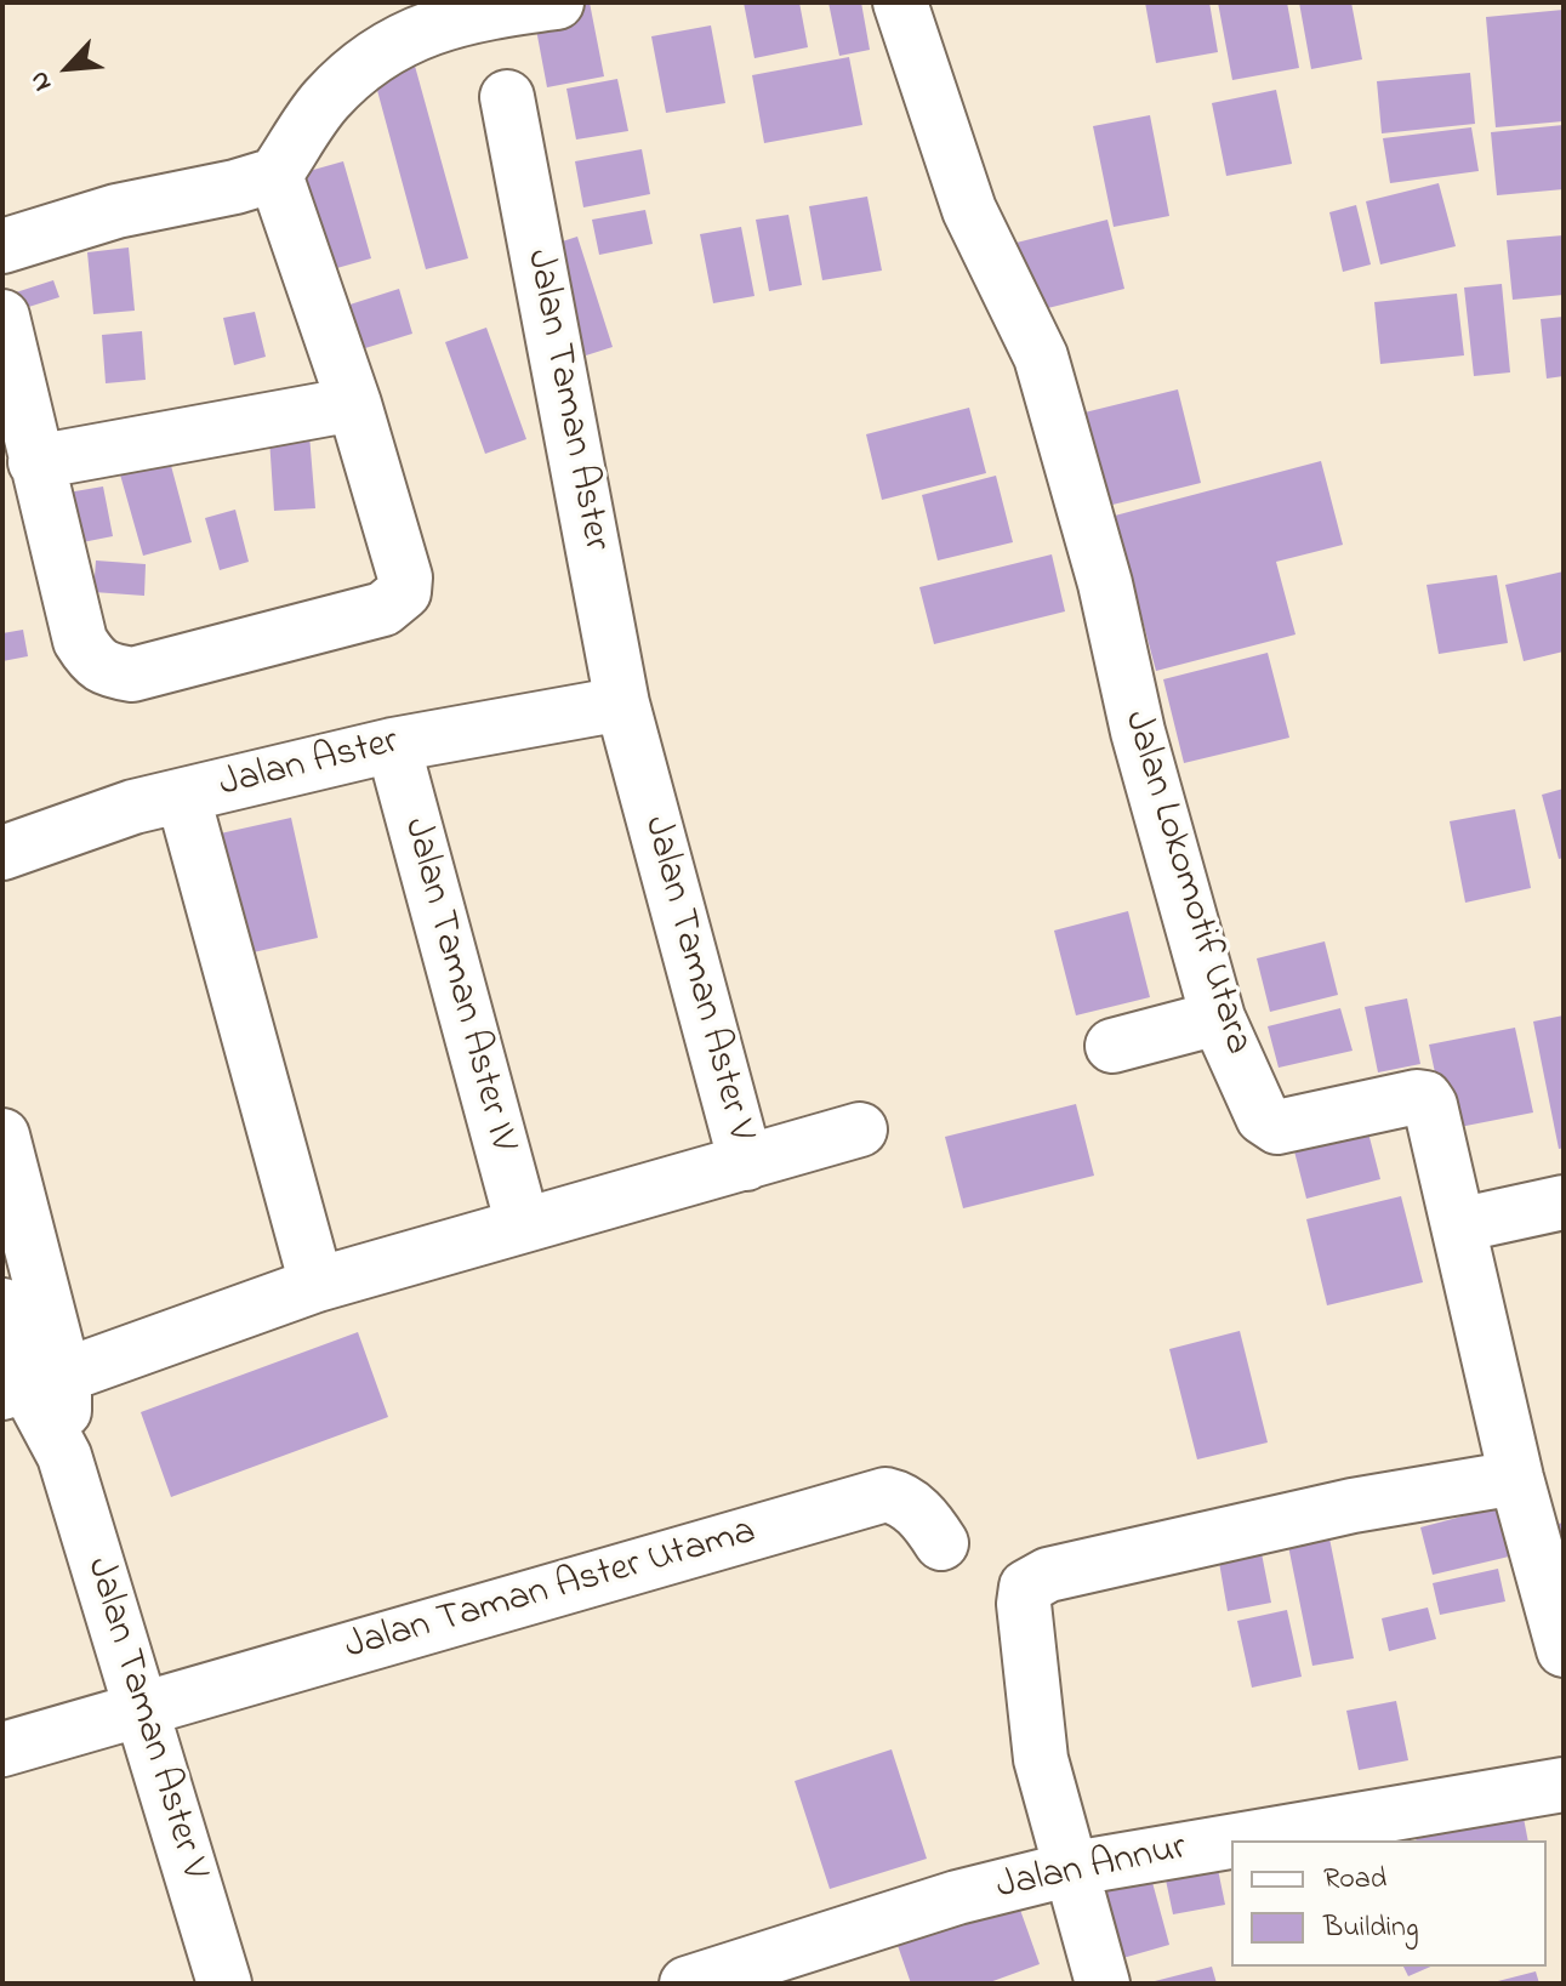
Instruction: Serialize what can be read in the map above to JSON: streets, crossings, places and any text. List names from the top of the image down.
{
  "streets": {
    "street": [
      "Jalan Taman Aster",
      "Jalan Aster",
      "Jalan Lokomotif Utara",
      "Jalan Taman Aster V",
      "Jalan Taman Aster IV",
      "Jalan Taman Aster Utama",
      "Jalan Annur"
    ]
  },
  "crossings": [
    ["Jalan Taman Aster", "Jalan Aster"],
    ["Jalan Taman Aster", "Jalan Taman Aster V"],
    ["Jalan Aster", "Jalan Taman Aster V"],
    ["Jalan Aster", "Jalan Taman Aster IV"],
    ["Jalan Taman Aster V", "Jalan Taman Aster IV"],
    ["Jalan Taman Aster V", "Jalan Taman Aster Utama"]
  ],
  "legend": ["Road", "Building"],
  "north": "bottom left"
}
